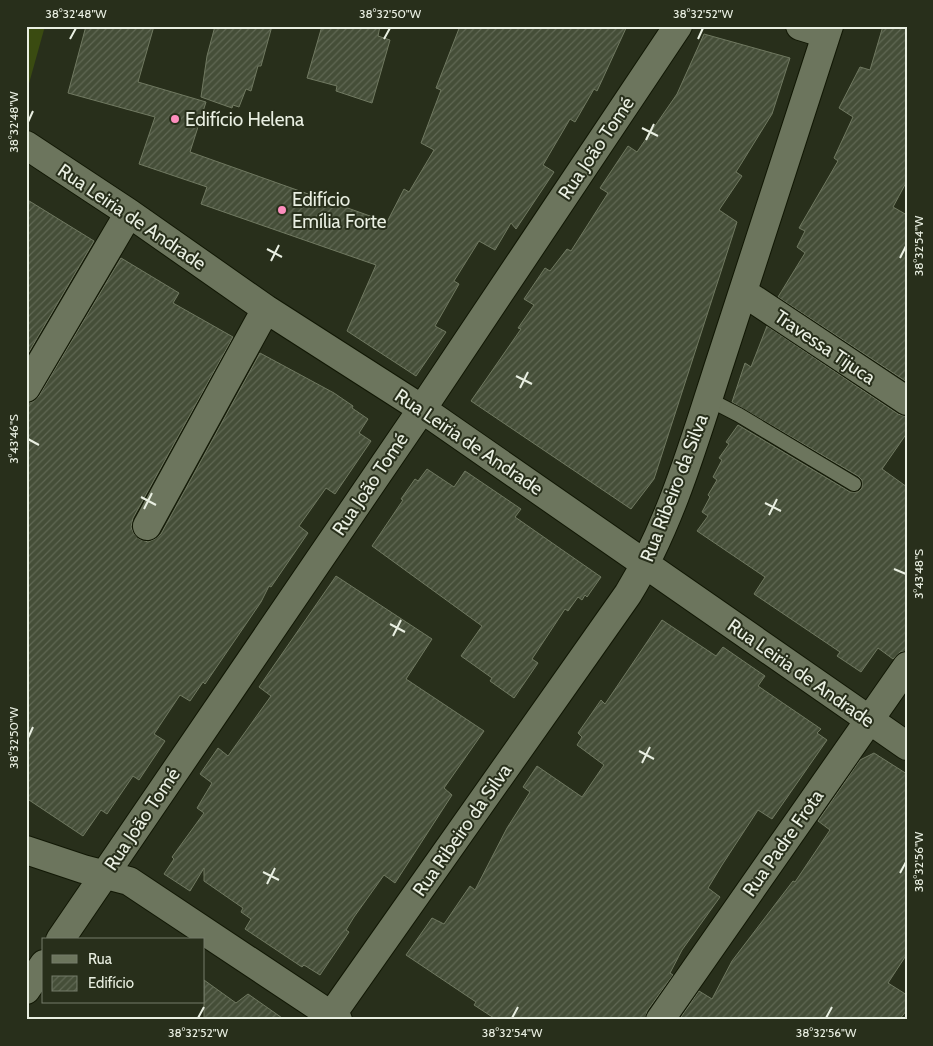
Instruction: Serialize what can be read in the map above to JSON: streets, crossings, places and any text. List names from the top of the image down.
{
  "streets": {
    "street": [
      "Rua João Tomé",
      "Rua Leiria de Andrade",
      "Travessa Tijuca",
      "Rua Ribeiro da Silva",
      "Rua Padre Frota"
    ]
  },
  "crossings": [
    ["Rua João Tomé", "Rua Leiria de Andrade"],
    ["Rua Leiria de Andrade", "Rua Ribeiro da Silva"],
    ["Rua Leiria de Andrade", "Rua Padre Frota"],
    ["Travessa Tijuca", "Rua Ribeiro da Silva"]
  ],
  "places": ["Edifício Helena", "Edifício Emília Forte"],
  "legend": ["Rua", "Edifício"],
  "coordinates": [
    "38°32'48\"W",
    "38°32'50\"W",
    "38°32'52\"W",
    "38°32'54\"W",
    "3°43'46\"S",
    "3°43'48\"S",
    "38°32'56\"W"
  ]
}
